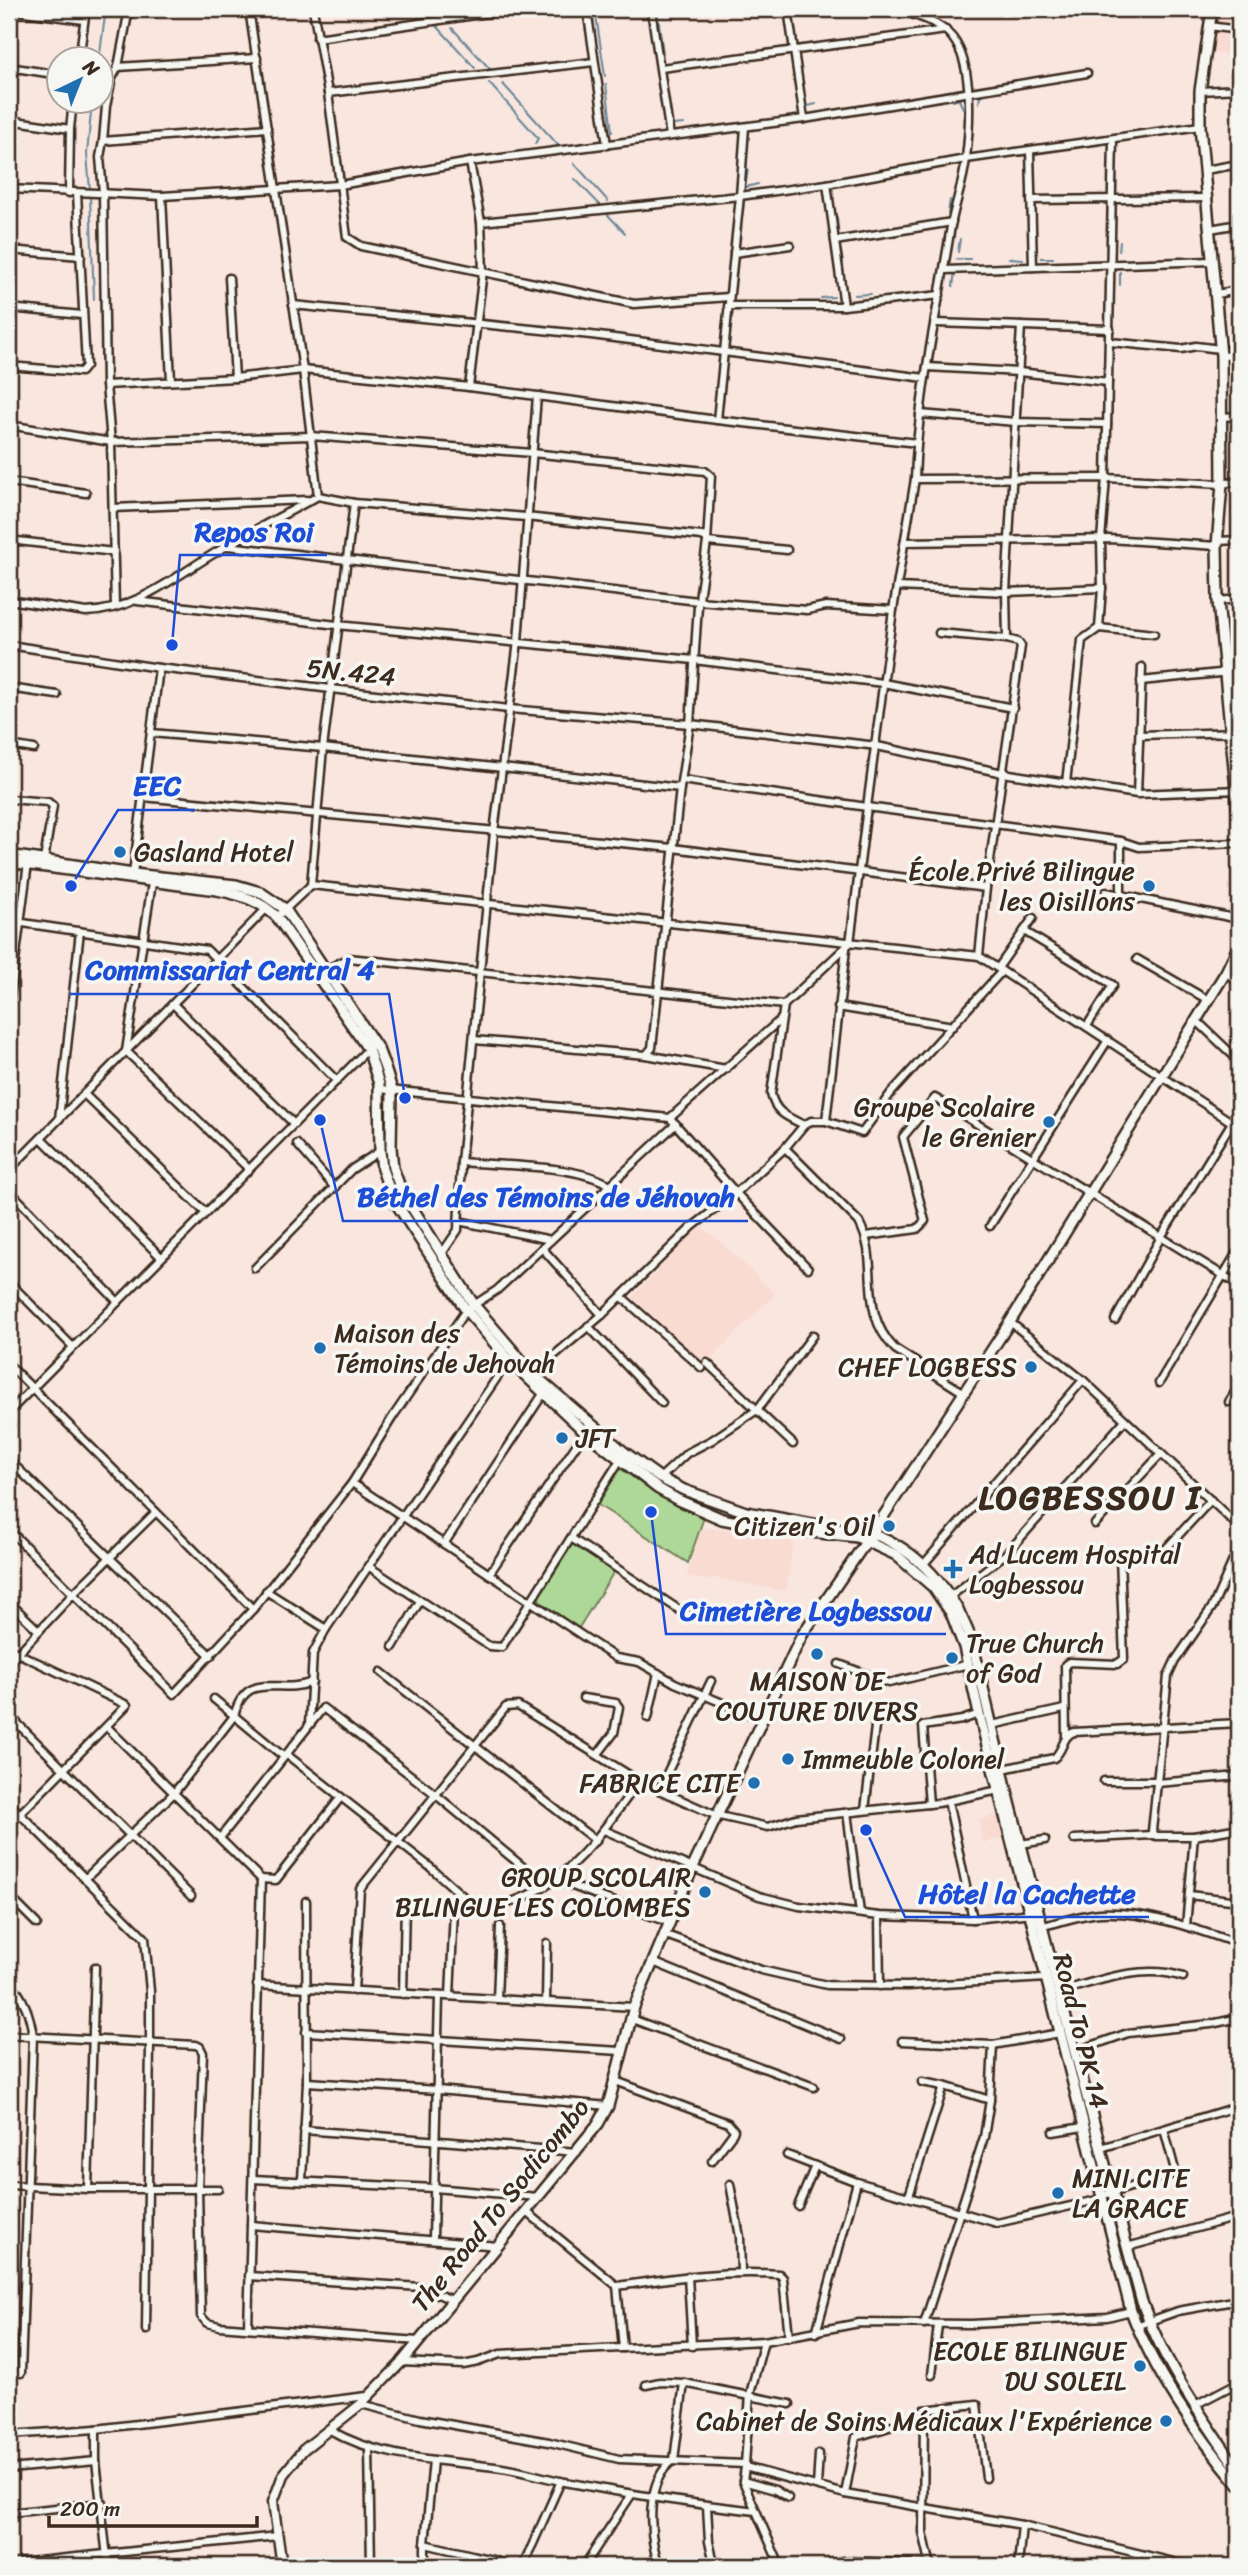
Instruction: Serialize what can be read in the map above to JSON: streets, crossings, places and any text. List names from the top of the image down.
{
  "streets": {
    "main road": ["Road To PK 14", "The Road To Sodicombo"],
    "street": ["5N.424"]
  },
  "districts": ["LOGBESSOU I"],
  "places": {
    "other": [
      "Repos Roi",
      "Gasland Hotel",
      "EEC",
      "École Privé Bilingue les Oisillons",
      "Commissariat Central 4",
      "Béthel des Témoins de Jéhovah",
      "Groupe Scolaire le Grenier",
      "Maison des Témoins de Jehovah",
      "CHEF LOGBESS",
      "JFT",
      "Cimetière Logbessou",
      "Citizen's Oil",
      "MAISON DE COUTURE DIVERS",
      "True Church of God",
      "Immeuble Colonel",
      "FABRICE CITE",
      "Hôtel la Cachette",
      "GROUP SCOLAIR BILINGUE LES COLOMBES",
      "MINI CITE LA GRACE",
      "ECOLE BILINGUE DU SOLEIL",
      "Cabinet de Soins Médicaux l'Expérience"
    ],
    "health": ["Ad Lucem Hospital Logbessou"]
  },
  "scale_bar": "200 m",
  "north": "top right"
}
